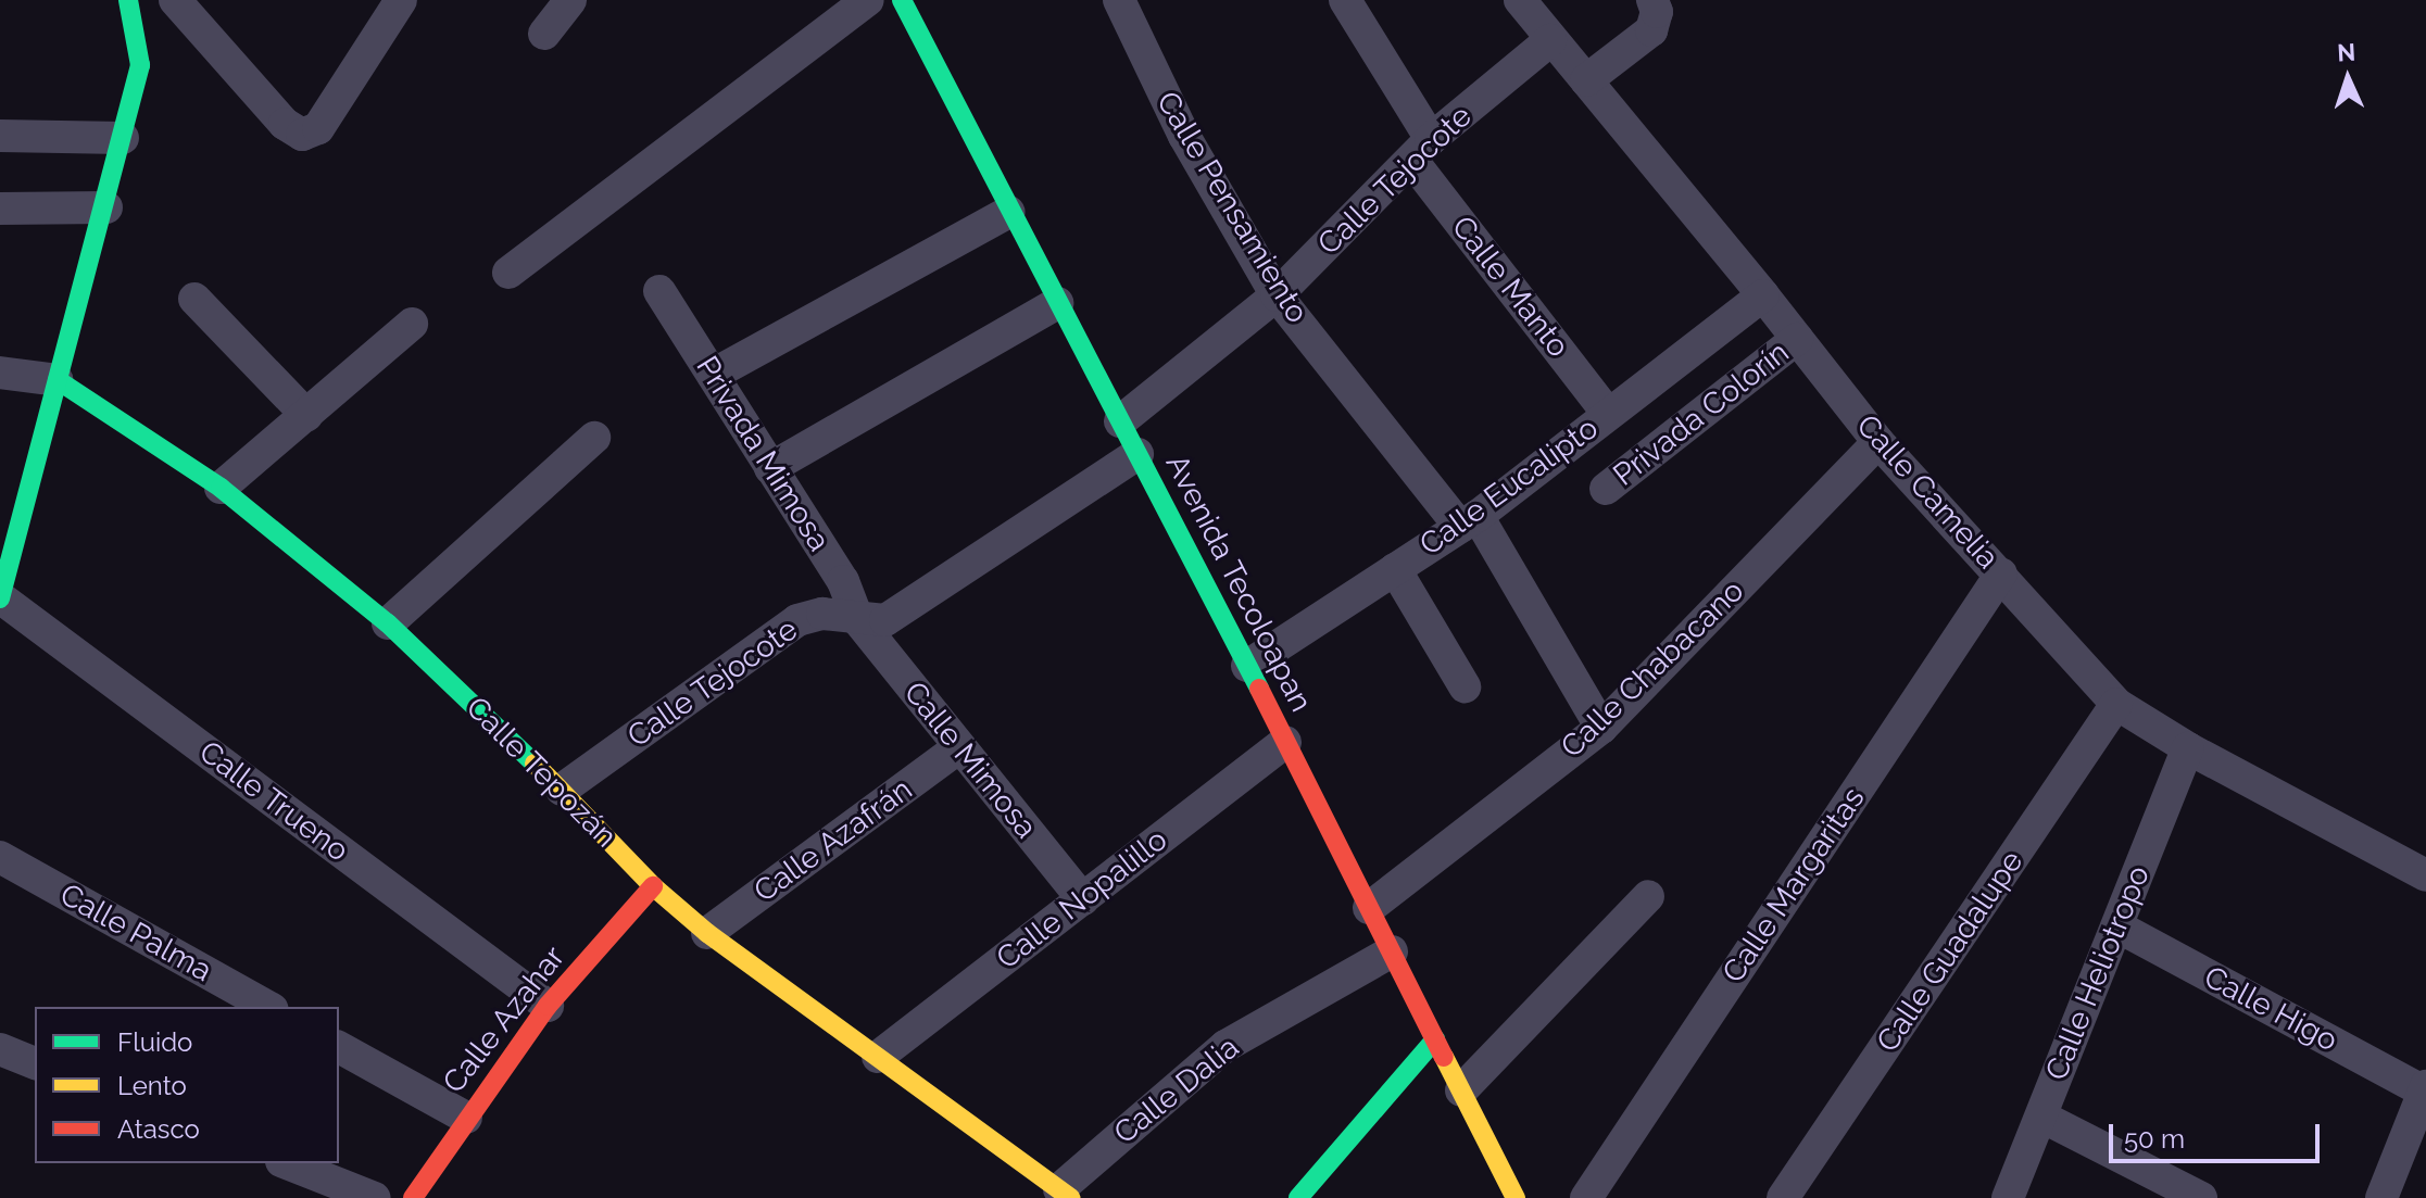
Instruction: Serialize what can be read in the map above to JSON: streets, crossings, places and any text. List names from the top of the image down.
{
  "streets": {
    "street": [
      "Calle Tejocote",
      "Calle Pensamiento",
      "Calle Manto",
      "Privada Colorín",
      "Privada Mimosa",
      "Calle Eucalipto",
      "Calle Camelia",
      "Avenida Tecoloapan",
      "Calle Chabacano",
      "Calle Mimosa",
      "Calle Tepozán",
      "Calle Trueno",
      "Calle Azafrán",
      "Calle Margaritas",
      "Calle Nopalillo",
      "Calle Palma",
      "Calle Guadalupe",
      "Calle Heliotropo",
      "Calle Higo",
      "Calle Azahar",
      "Calle Dalia"
    ]
  },
  "crossings": [
    ["Calle Tejocote", "Calle Pensamiento"],
    ["Calle Tejocote", "Calle Manto"],
    ["Calle Tejocote", "Privada Mimosa"],
    ["Calle Tejocote", "Calle Camelia"],
    ["Calle Tejocote", "Avenida Tecoloapan"],
    ["Calle Tejocote", "Calle Mimosa"],
    ["Calle Tejocote", "Calle Tepozán"],
    ["Calle Pensamiento", "Calle Eucalipto"],
    ["Calle Pensamiento", "Calle Chabacano"],
    ["Calle Manto", "Calle Eucalipto"],
    ["Privada Colorín", "Calle Camelia"],
    ["Privada Mimosa", "Calle Mimosa"],
    ["Calle Eucalipto", "Calle Camelia"],
    ["Calle Eucalipto", "Avenida Tecoloapan"],
    ["Calle Camelia", "Calle Chabacano"],
    ["Calle Camelia", "Calle Margaritas"],
    ["Calle Camelia", "Calle Guadalupe"],
    ["Calle Camelia", "Calle Heliotropo"],
    ["Avenida Tecoloapan", "Calle Chabacano"],
    ["Avenida Tecoloapan", "Calle Nopalillo"],
    ["Avenida Tecoloapan", "Calle Dalia"],
    ["Calle Mimosa", "Calle Azafrán"],
    ["Calle Mimosa", "Calle Nopalillo"],
    ["Calle Tepozán", "Calle Azafrán"],
    ["Calle Tepozán", "Calle Nopalillo"],
    ["Calle Tepozán", "Calle Azahar"],
    ["Calle Tepozán", "Calle Dalia"],
    ["Calle Trueno", "Calle Azahar"],
    ["Calle Heliotropo", "Calle Higo"]
  ],
  "legend": ["Fluido", "Lento", "Atasco"],
  "scale_bar": "50 m",
  "north": "top"
}
